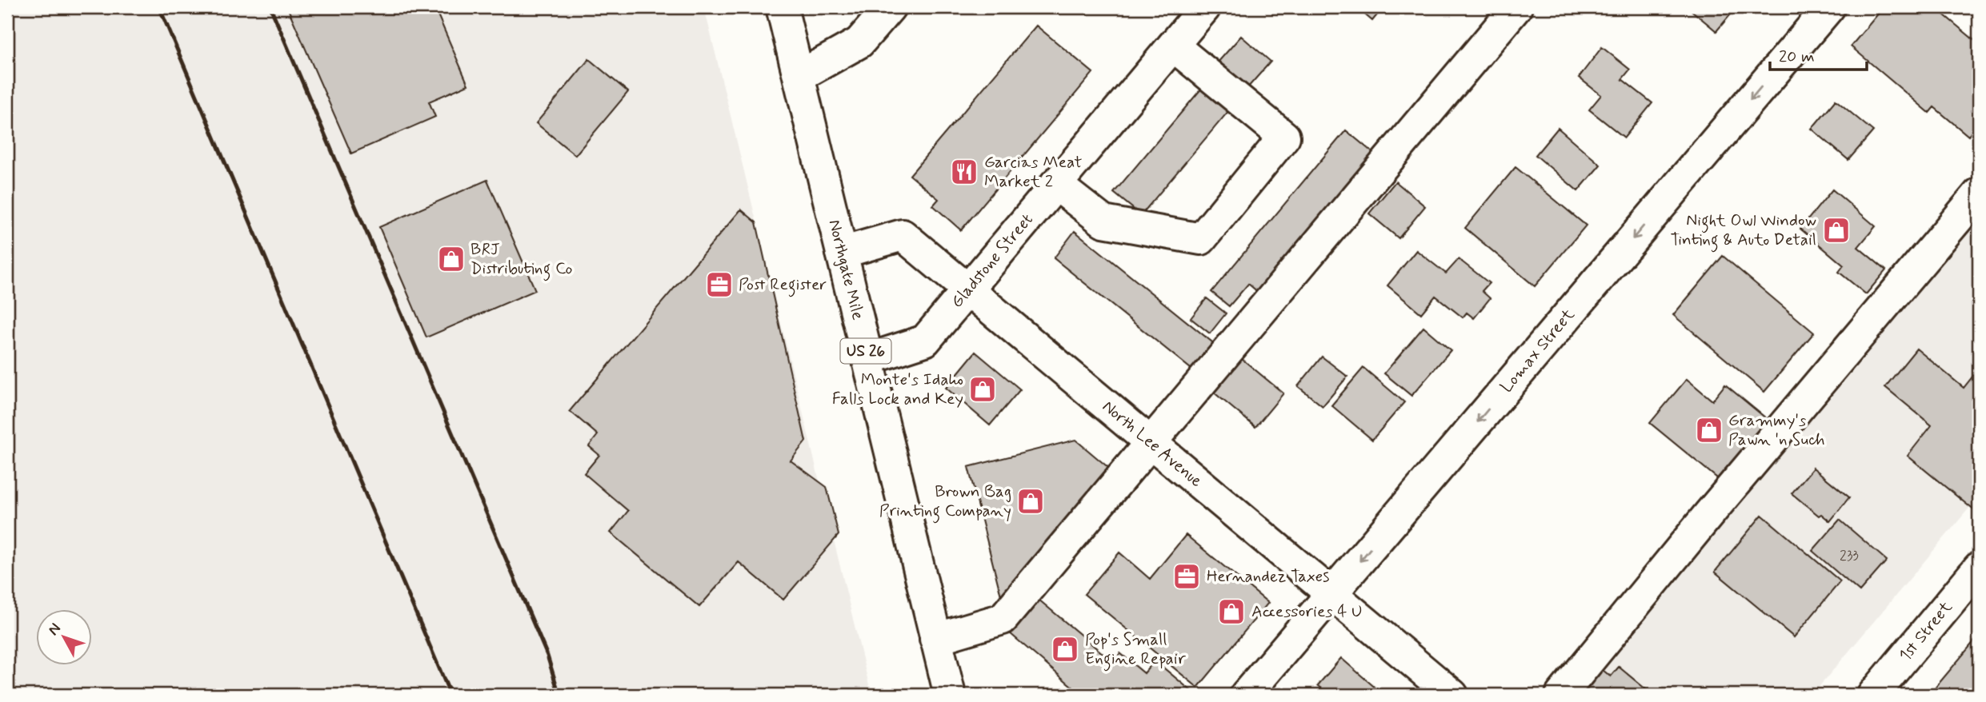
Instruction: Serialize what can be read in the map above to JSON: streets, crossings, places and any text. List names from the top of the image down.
{
  "streets": {
    "main road": [
      "Gladstone Street",
      "Northgate Mile",
      "US 26",
      "Lomax Street",
      "North Lee Avenue",
      "1st Street"
    ]
  },
  "crossings": [
    ["Gladstone Street", "Northgate Mile"],
    ["Gladstone Street", "North Lee Avenue"],
    ["Northgate Mile", "North Lee Avenue"],
    ["Lomax Street", "North Lee Avenue"]
  ],
  "places": {
    "restaurant": ["Garcias Meat Market 2"],
    "shop": [
      "Night Owl Window Tinting & Auto Detail",
      "BRJ Distributing Co",
      "Monte's Idaho Falls Lock and Key",
      "Grammy's Pawn 'n Such",
      "Brown Bag Printing Company",
      "Accessories 4 U",
      "Pop's Small Engine Repair"
    ],
    "office": ["Post Register", "Hernandez Taxes"]
  },
  "house_numbers": ["233"],
  "scale_bar": "20 m",
  "north": "top left"
}
